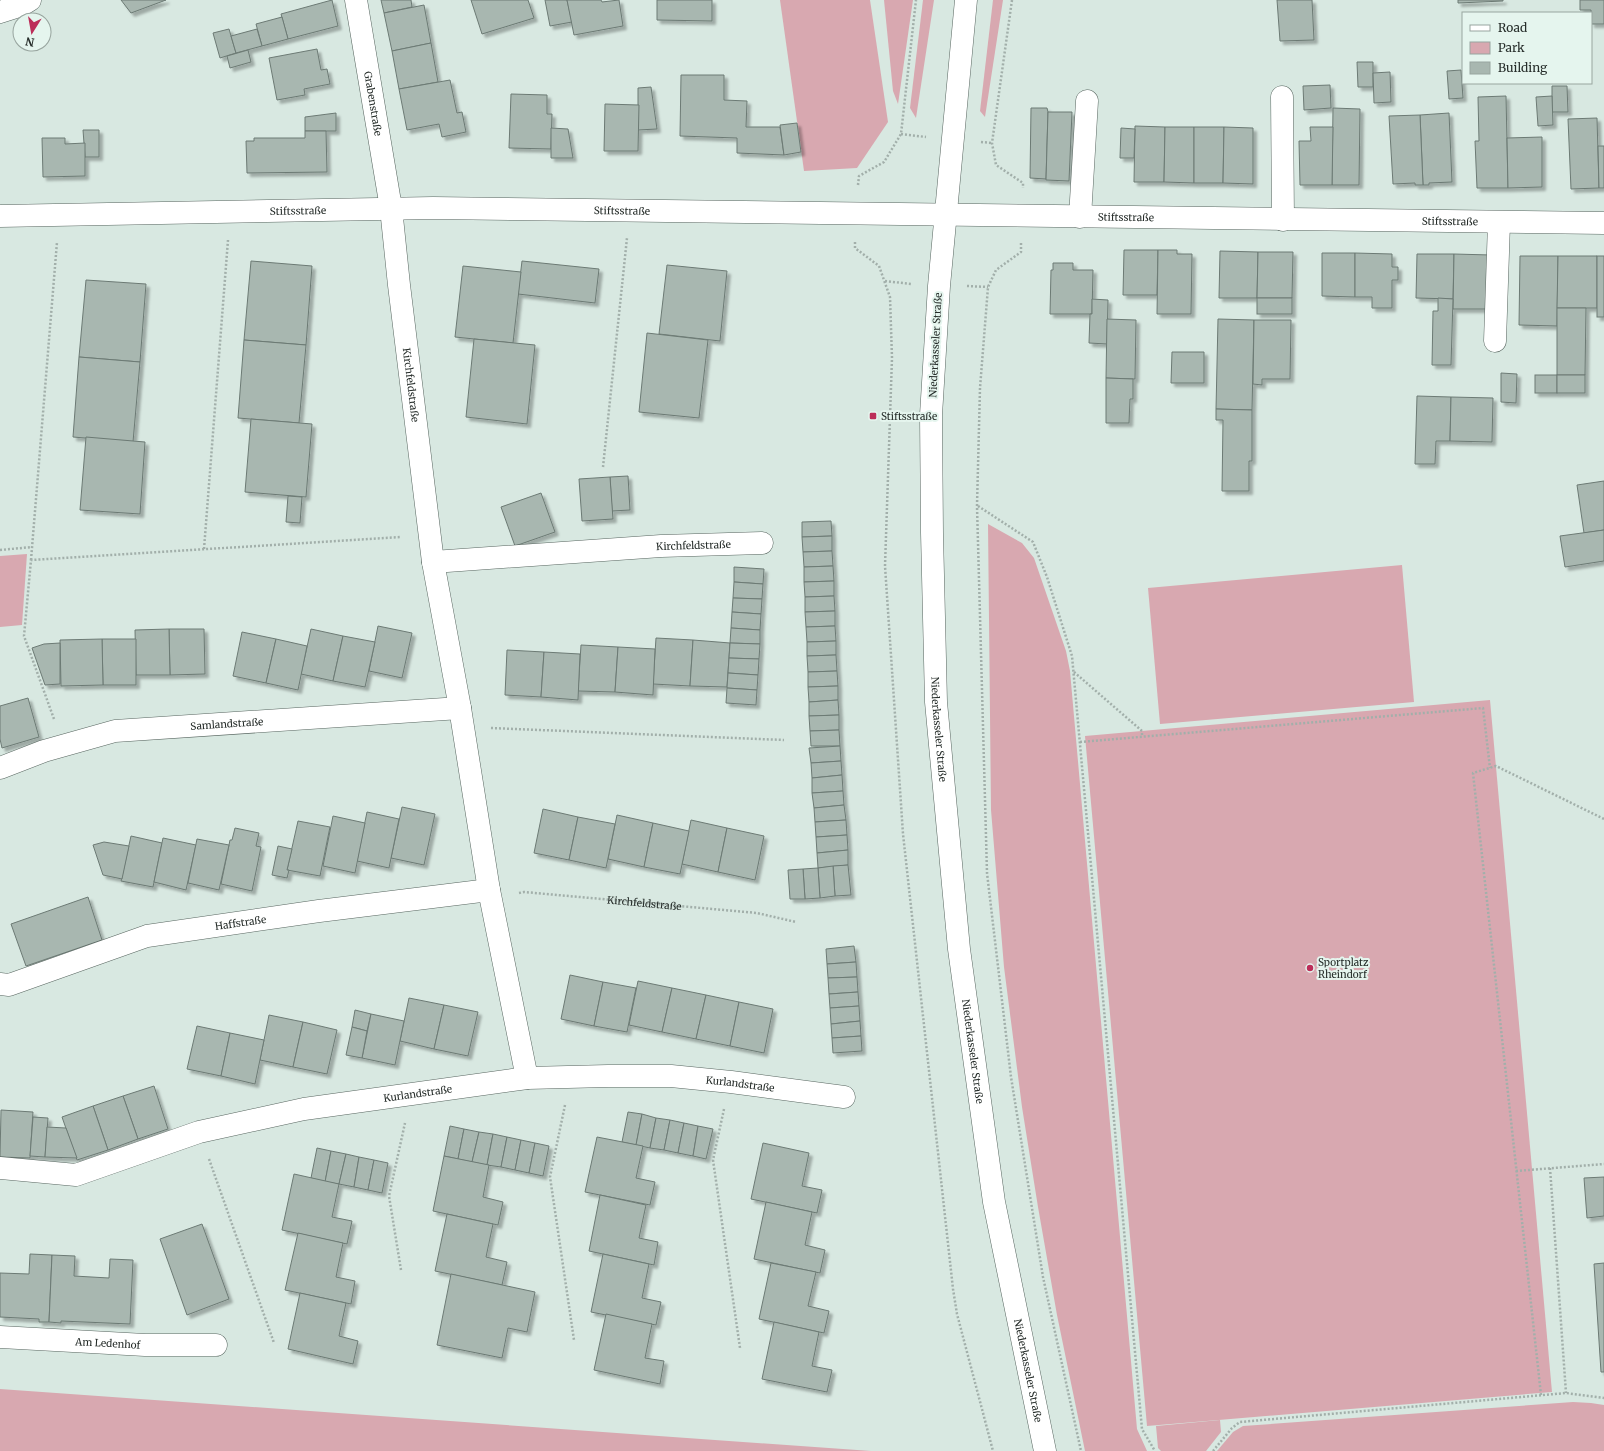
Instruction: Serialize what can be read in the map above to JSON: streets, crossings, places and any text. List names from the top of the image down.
{
  "streets": {
    "street": [
      "Grabenstraße",
      "Stiftsstraße",
      "Niederkasseler Straße",
      "Kirchfeldstraße",
      "Samlandstraße",
      "Haffstraße",
      "Kurlandstraße",
      "Am Ledenhof"
    ]
  },
  "crossings": [
    ["Grabenstraße", "Stiftsstraße"],
    ["Grabenstraße", "Kirchfeldstraße"],
    ["Stiftsstraße", "Niederkasseler Straße"],
    ["Stiftsstraße", "Kirchfeldstraße"],
    ["Kirchfeldstraße", "Samlandstraße"],
    ["Kirchfeldstraße", "Haffstraße"],
    ["Kirchfeldstraße", "Kurlandstraße"]
  ],
  "places": {
    "transit": ["Stiftsstraße"],
    "other": ["Sportplatz Rheindorf"]
  },
  "legend": ["Road", "Park", "Building"],
  "north": "bottom"
}
